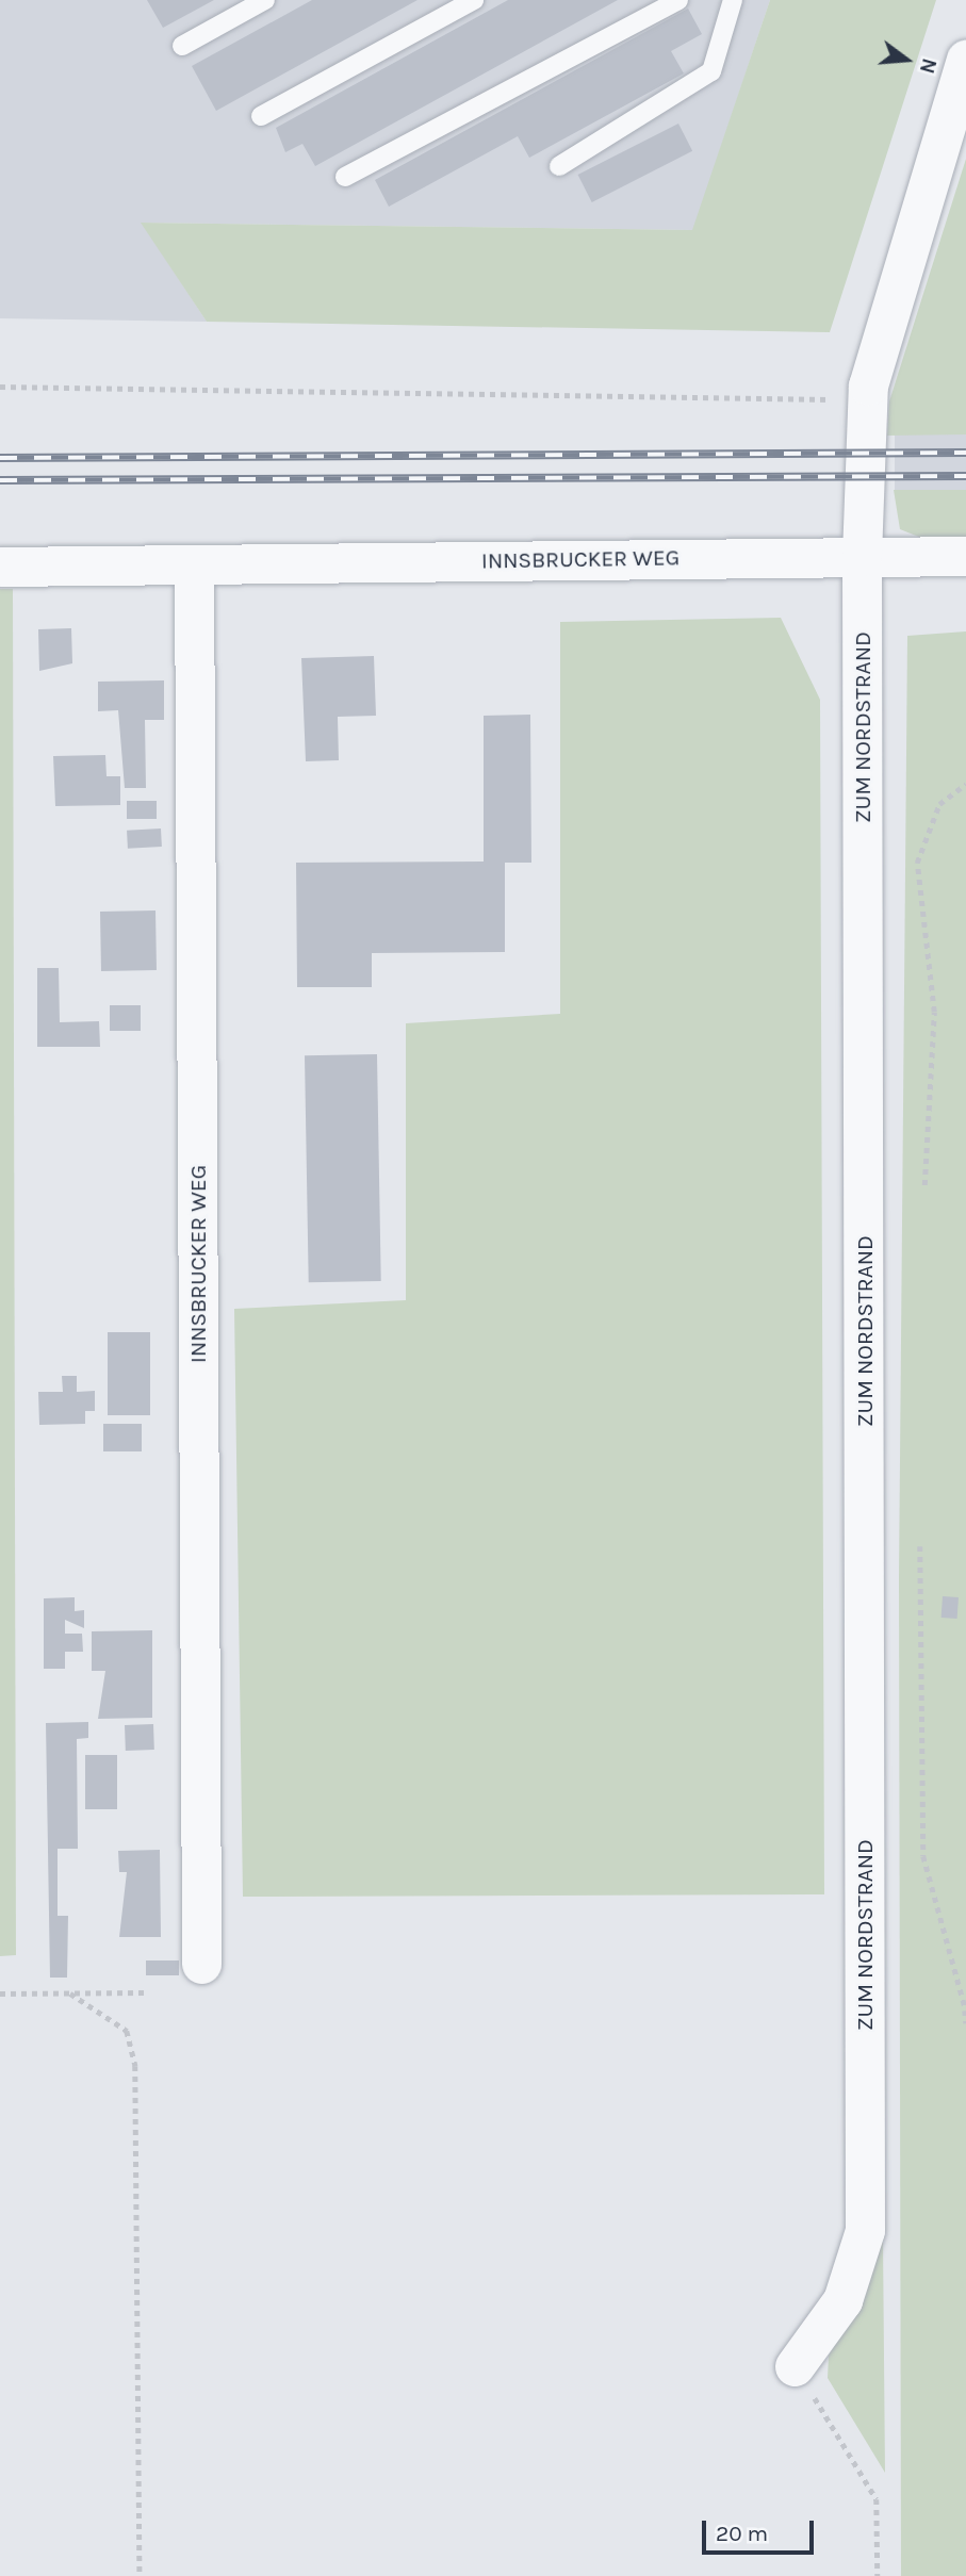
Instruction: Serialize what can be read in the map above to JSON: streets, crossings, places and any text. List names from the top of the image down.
{
  "streets": {
    "street": ["INNSBRUCKER WEG", "ZUM NORDSTRAND"]
  },
  "crossings": [
    ["INNSBRUCKER WEG", "ZUM NORDSTRAND"]
  ],
  "scale_bar": "20 m",
  "north": "right"
}
